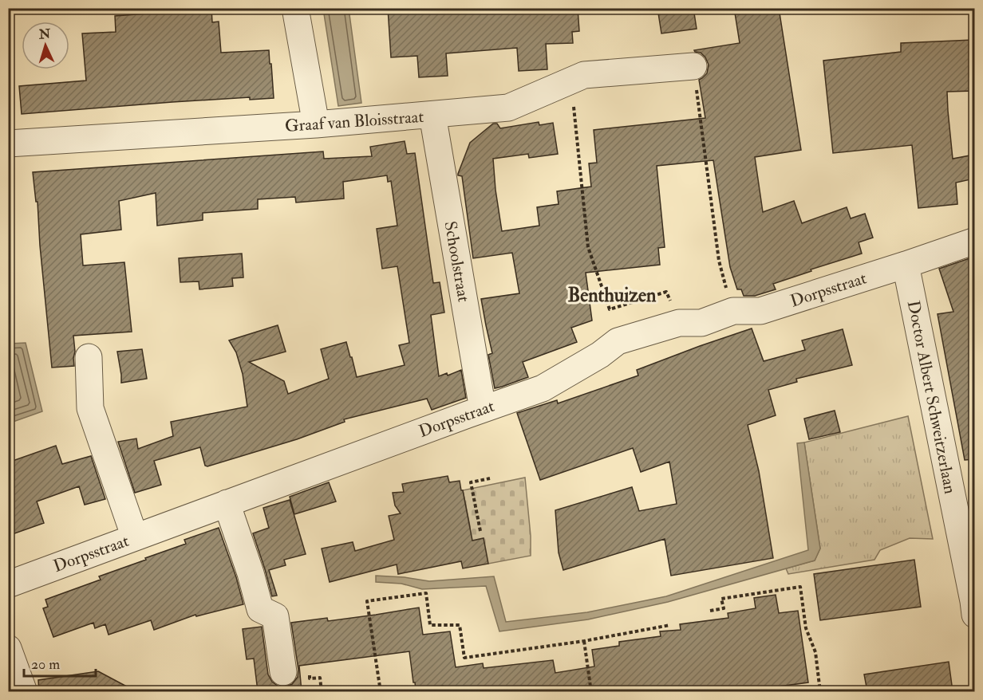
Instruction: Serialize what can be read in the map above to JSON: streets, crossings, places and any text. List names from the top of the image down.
{
  "streets": {
    "street": [
      "Graaf van Bloisstraat",
      "Schoolstraat",
      "Dorpsstraat",
      "Doctor Albert Schweitzerlaan"
    ]
  },
  "crossings": [
    ["Graaf van Bloisstraat", "Schoolstraat"],
    ["Schoolstraat", "Dorpsstraat"],
    ["Dorpsstraat", "Doctor Albert Schweitzerlaan"]
  ],
  "districts": ["Benthuizen"],
  "scale_bar": "20 m",
  "north": "top"
}
